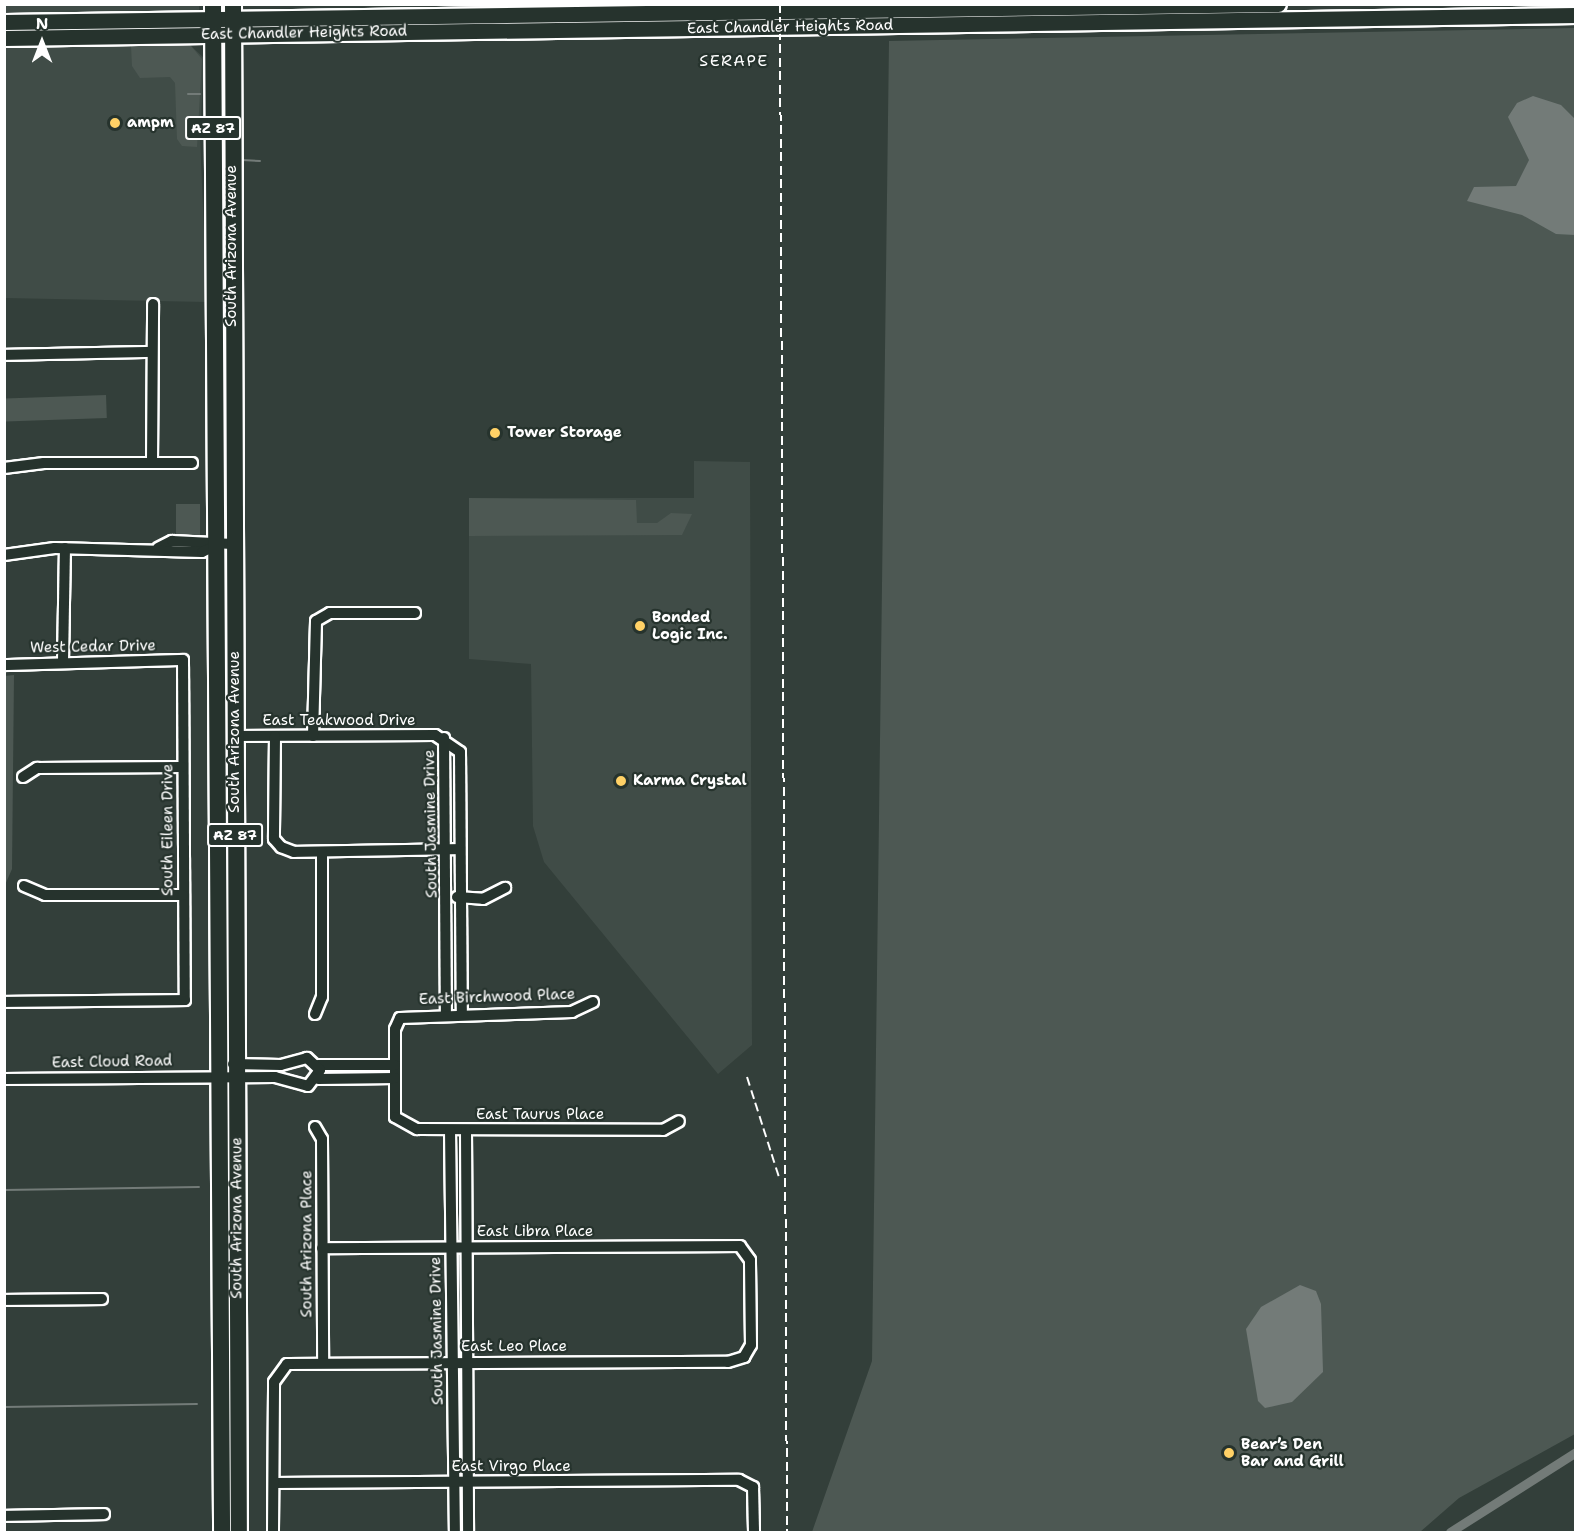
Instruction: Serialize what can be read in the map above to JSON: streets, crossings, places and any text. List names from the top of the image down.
{
  "streets": {
    "main road": ["East Chandler Heights Road", "AZ 87", "South Arizona Avenue"],
    "street": [
      "West Cedar Drive",
      "East Teakwood Drive",
      "South Jasmine Drive",
      "South Eileen Drive",
      "East Birchwood Place",
      "East Cloud Road",
      "East Taurus Place",
      "East Libra Place",
      "South Arizona Place",
      "East Leo Place",
      "East Virgo Place"
    ]
  },
  "crossings": [
    ["East Chandler Heights Road", "South Arizona Avenue"],
    ["South Arizona Avenue", "East Teakwood Drive"],
    ["South Arizona Avenue", "East Cloud Road"],
    ["West Cedar Drive", "South Eileen Drive"],
    ["East Teakwood Drive", "South Jasmine Drive"],
    ["South Jasmine Drive", "East Birchwood Place"],
    ["South Jasmine Drive", "East Taurus Place"],
    ["South Jasmine Drive", "East Libra Place"],
    ["South Jasmine Drive", "East Leo Place"],
    ["South Jasmine Drive", "East Virgo Place"],
    ["East Libra Place", "South Arizona Place"],
    ["East Libra Place", "East Leo Place"],
    ["South Arizona Place", "East Leo Place"],
    ["East Leo Place", "East Virgo Place"]
  ],
  "districts": ["SERAPE"],
  "places": [
    "ampm",
    "Tower Storage",
    "Bonded Logic Inc.",
    "Karma Crystal",
    "Bear’s Den Bar and Grill"
  ],
  "north": "top"
}
